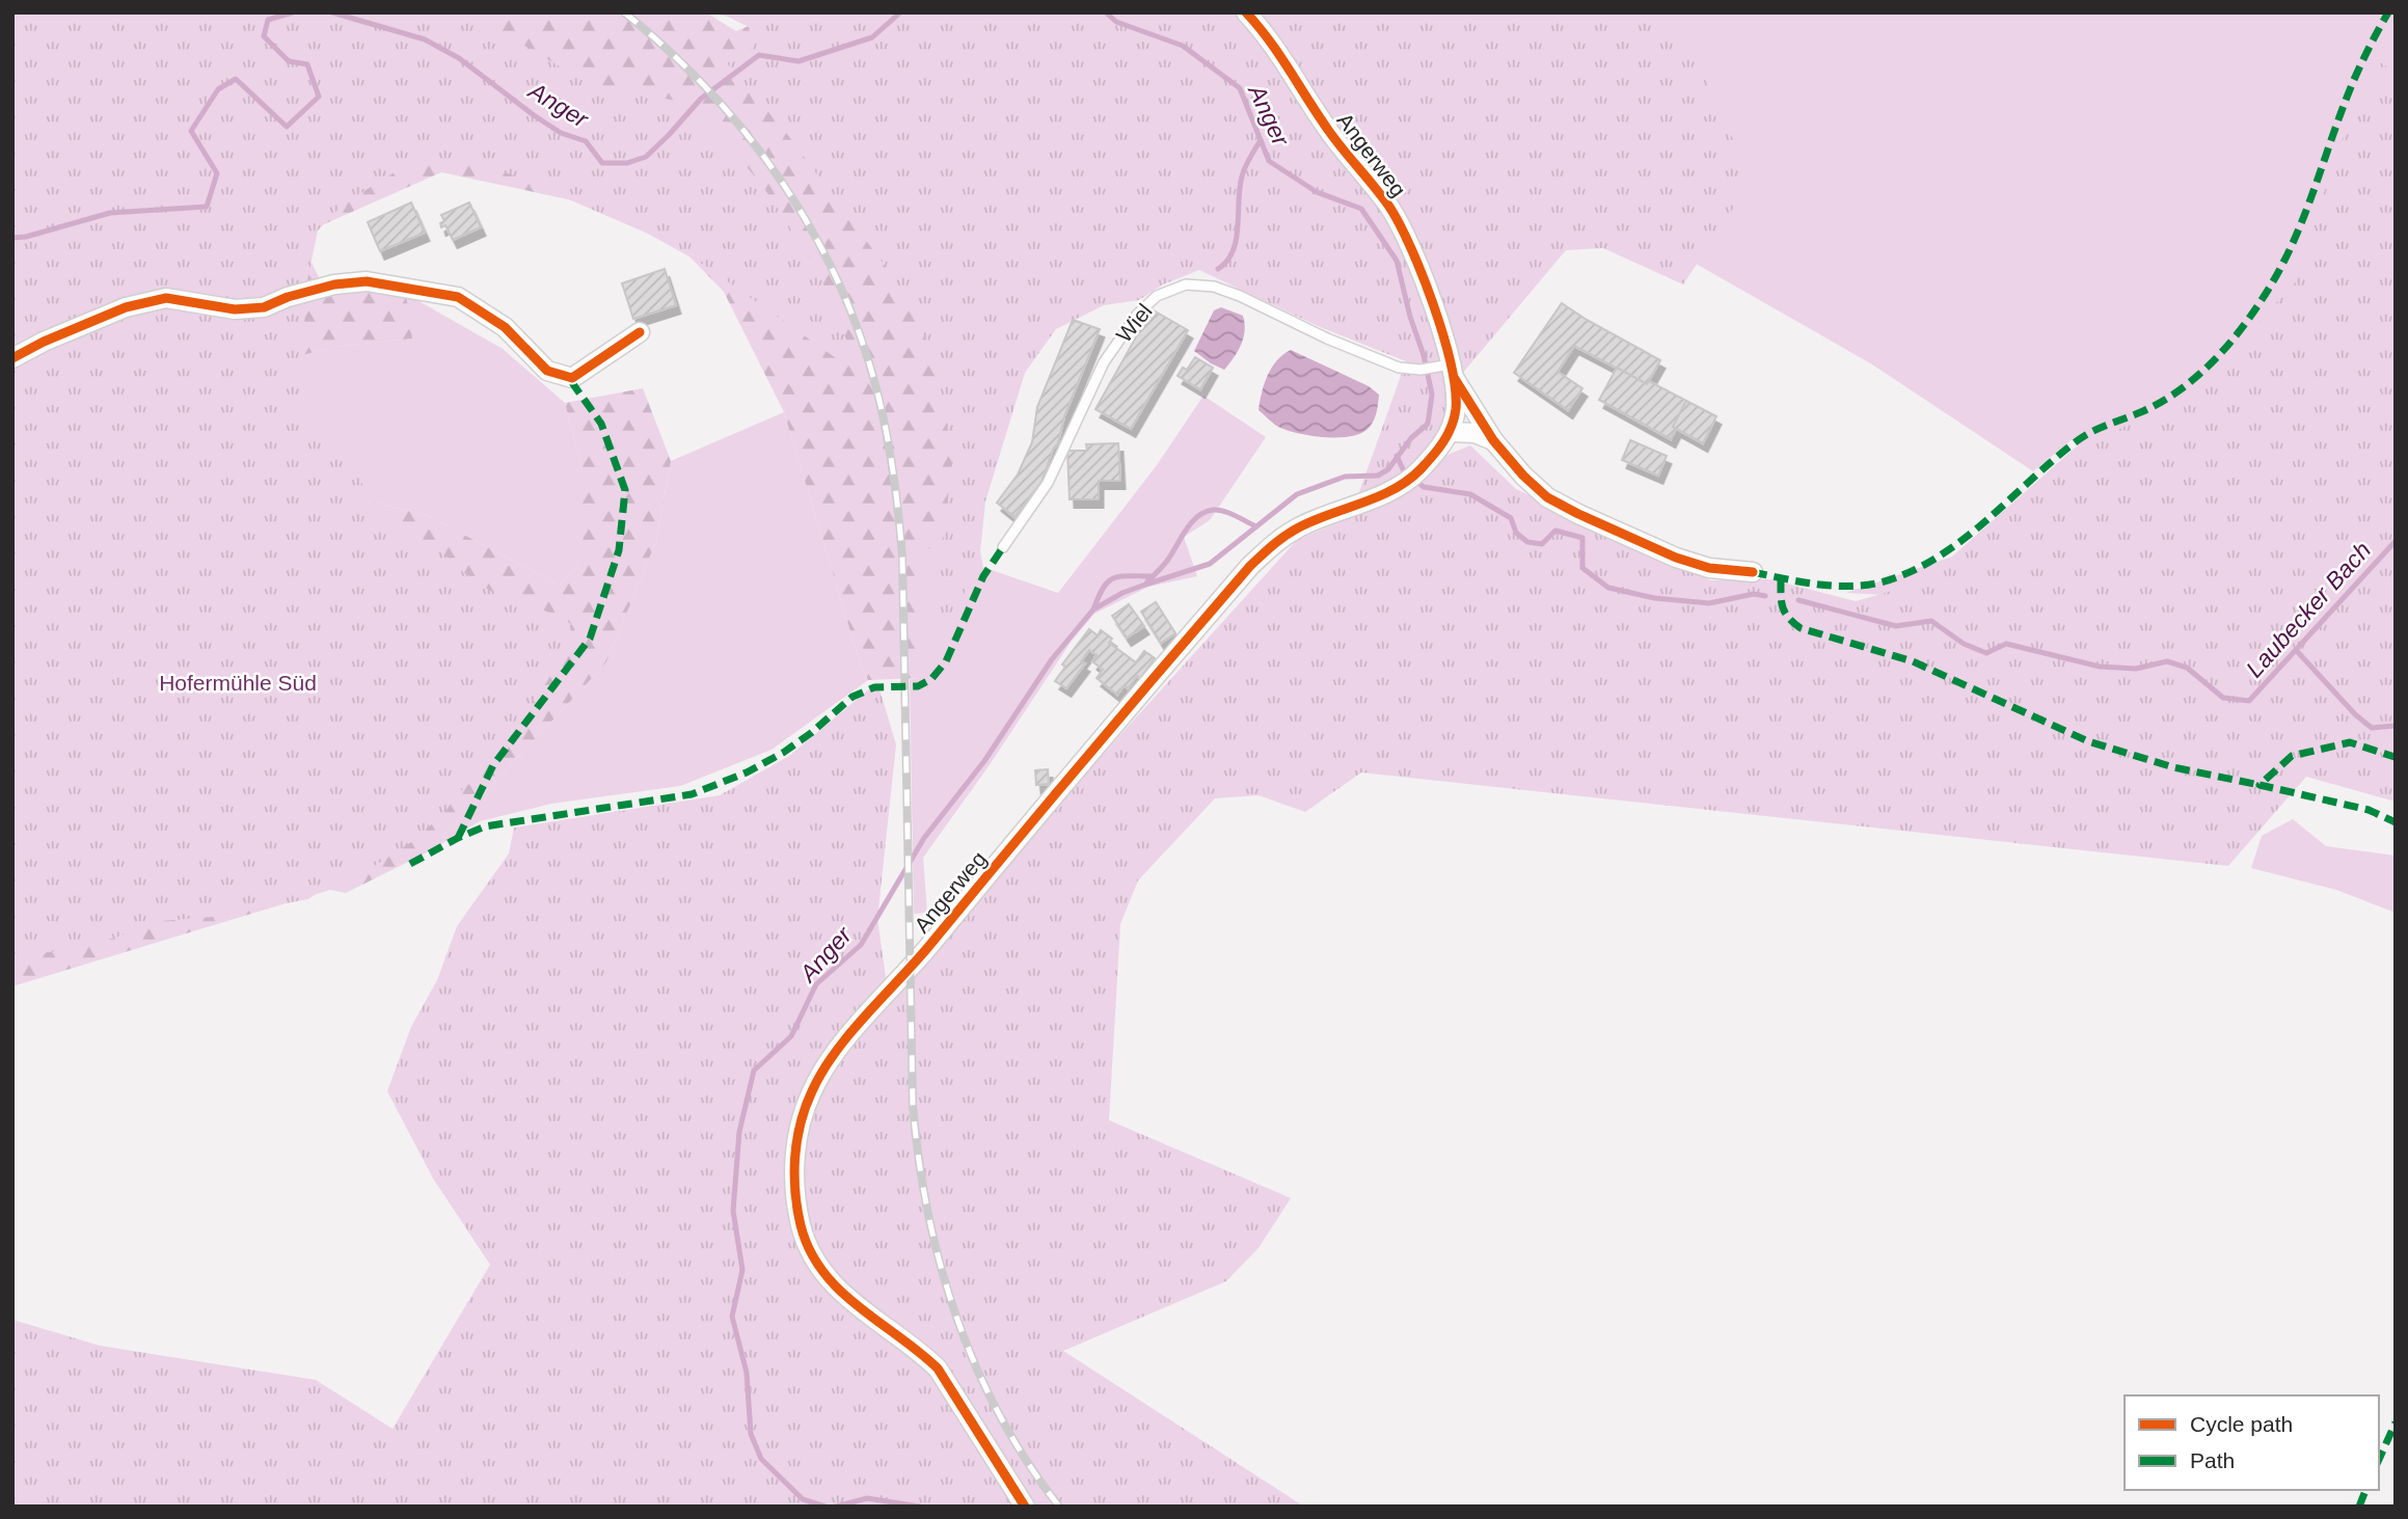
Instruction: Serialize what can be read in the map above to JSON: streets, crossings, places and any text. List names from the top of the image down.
{
  "streets": {
    "street": ["Angerweg"],
    "lane": ["Wiel"]
  },
  "crossings": [
    ["Angerweg", "Wiel"]
  ],
  "water": ["Anger", "Laubecker Bach"],
  "parks": ["Hofermühle Süd"],
  "legend": ["Cycle path", "Path"]
}
